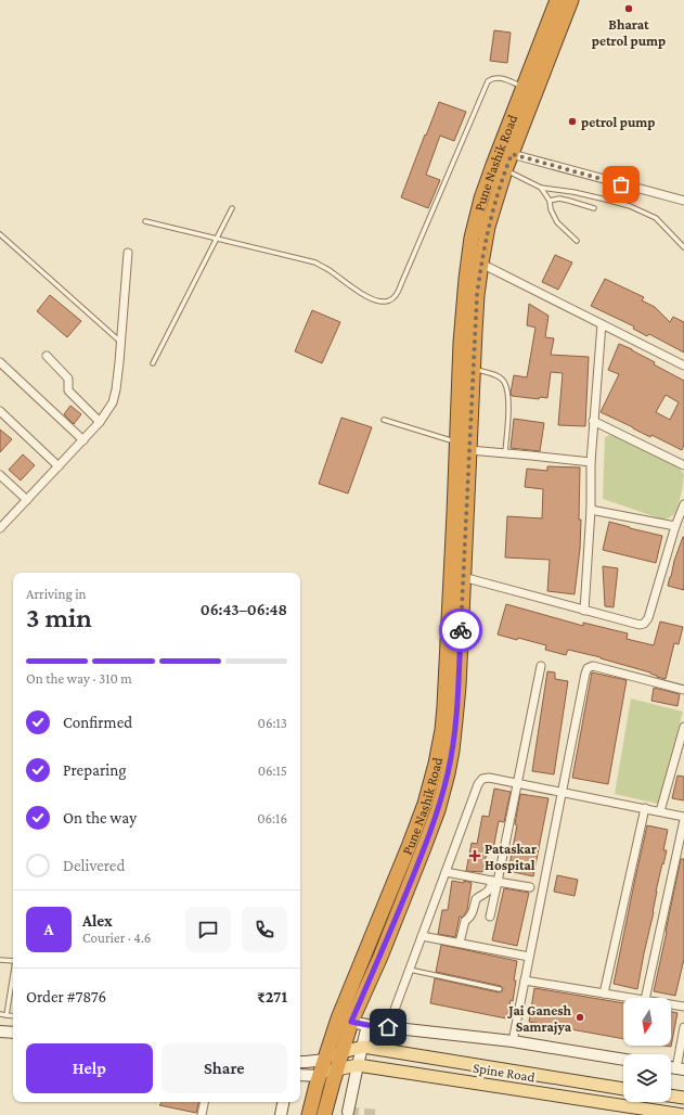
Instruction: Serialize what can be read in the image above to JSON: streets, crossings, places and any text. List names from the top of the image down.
{
  "streets": {
    "highway": ["Pune Nashik Road"],
    "main road": ["Spine Road"]
  },
  "crossings": [
    ["Pune Nashik Road", "Spine Road"]
  ],
  "places": {
    "other": ["Bharat petrol pump", "petrol pump", "Jai Ganesh Samrajya"],
    "health": ["Pataskar Hospital"]
  },
  "north": "bottom",
  "page": {
    "heading": ["3 min", "Arriving in", "06:43–06:48"],
    "panel": [
      "Alex",
      "Courier · 4.6",
      "Order #7876",
      "₹271"
    ],
    "bar": "On the way · 310 m",
    "list": [
      ["Confirmed", "06:13"],
      ["Preparing", "06:15"],
      ["On the way", "06:16"],
      "Delivered"
    ],
    "round": "A",
    "buttons": ["Help", "Share"]
  }
}
